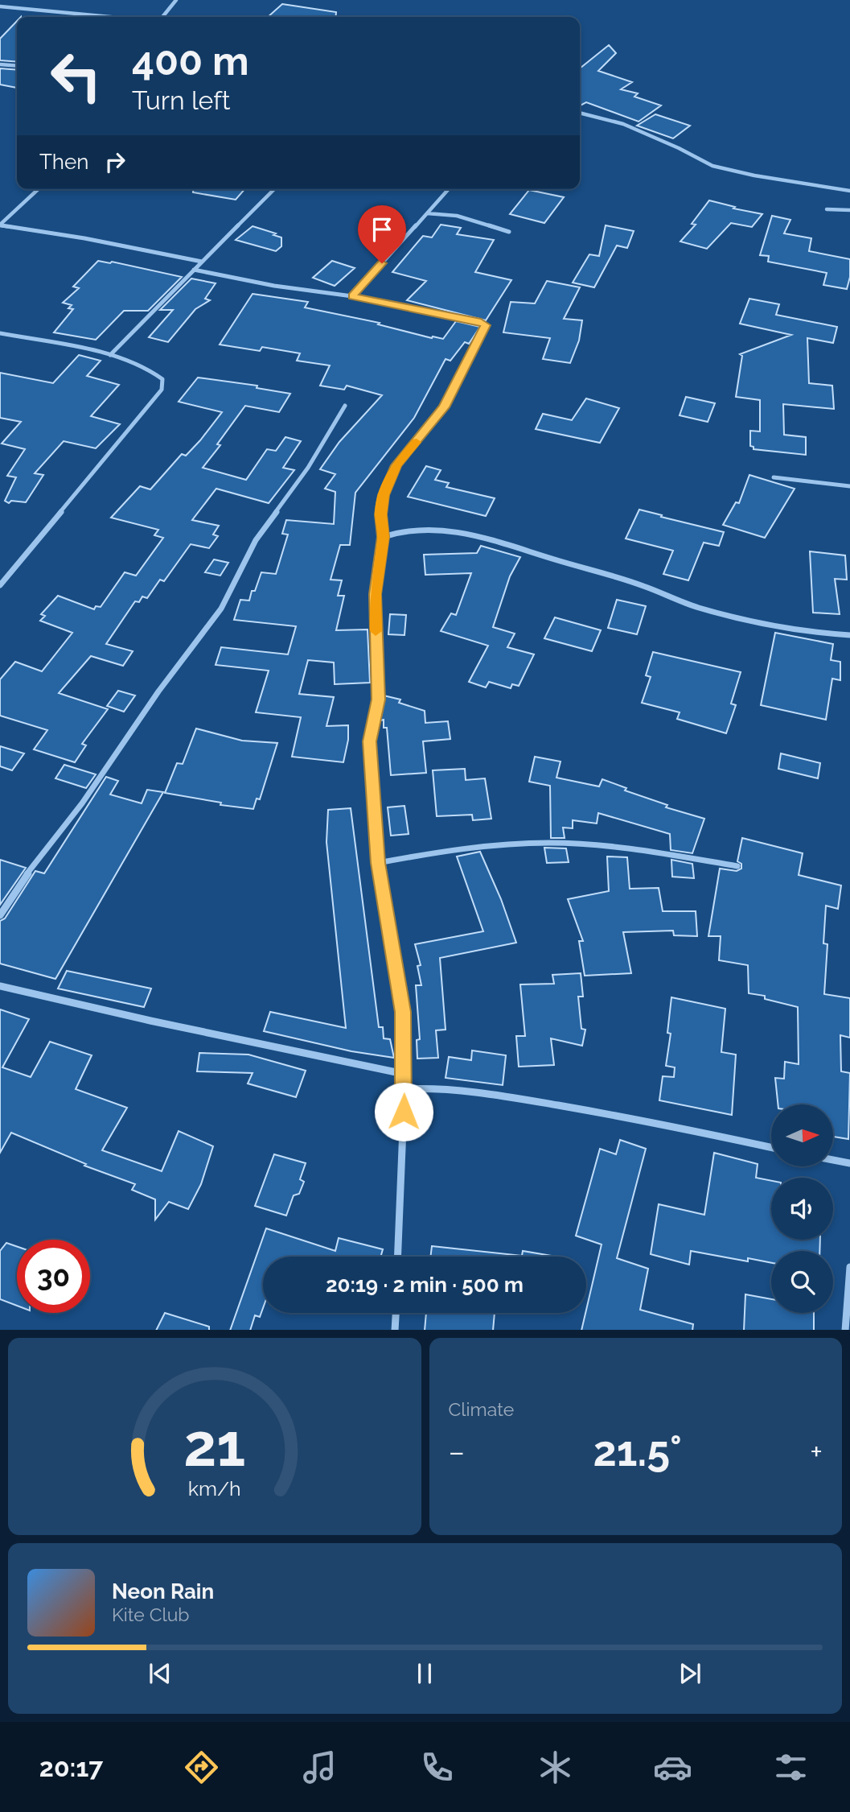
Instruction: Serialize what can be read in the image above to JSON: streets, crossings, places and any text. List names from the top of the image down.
{
  "north": "right",
  "page": {
    "turn": ["400 m", "Turn left"],
    "then": "Then",
    "limit": "30",
    "trip": "20:19 · 2 min · 500 m",
    "tile": "Climate",
    "heat": ["−", "21.5°", "+"],
    "song": ["Neon Rain", "Kite Club"],
    "tabs": "20:17",
    "gauge": ["21", "km/h"]
  }
}
